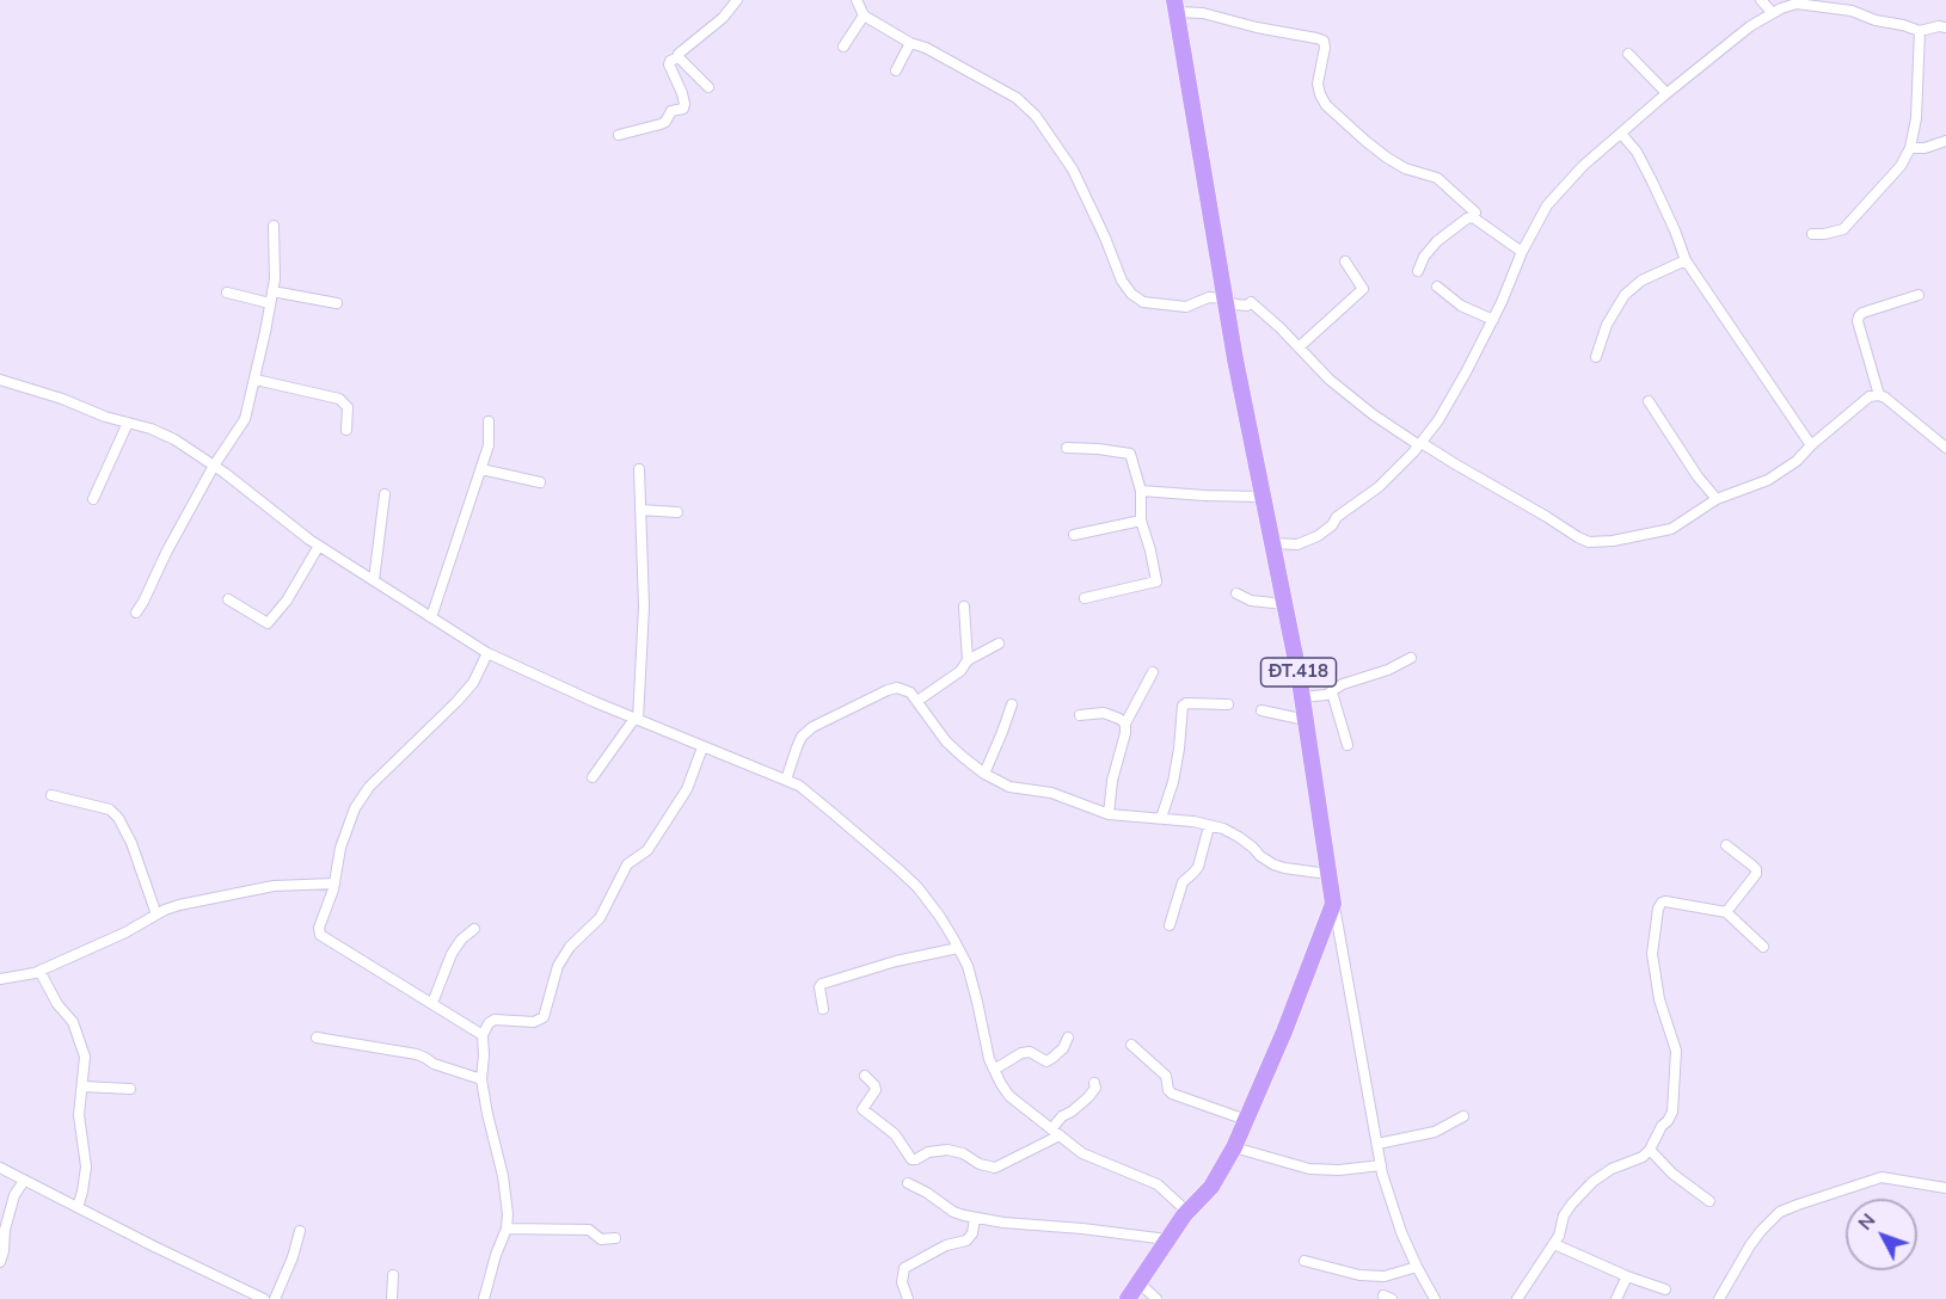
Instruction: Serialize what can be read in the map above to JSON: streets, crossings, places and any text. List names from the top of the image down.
{
  "streets": {
    "main road": ["ĐT.418"]
  },
  "north": "top left"
}
